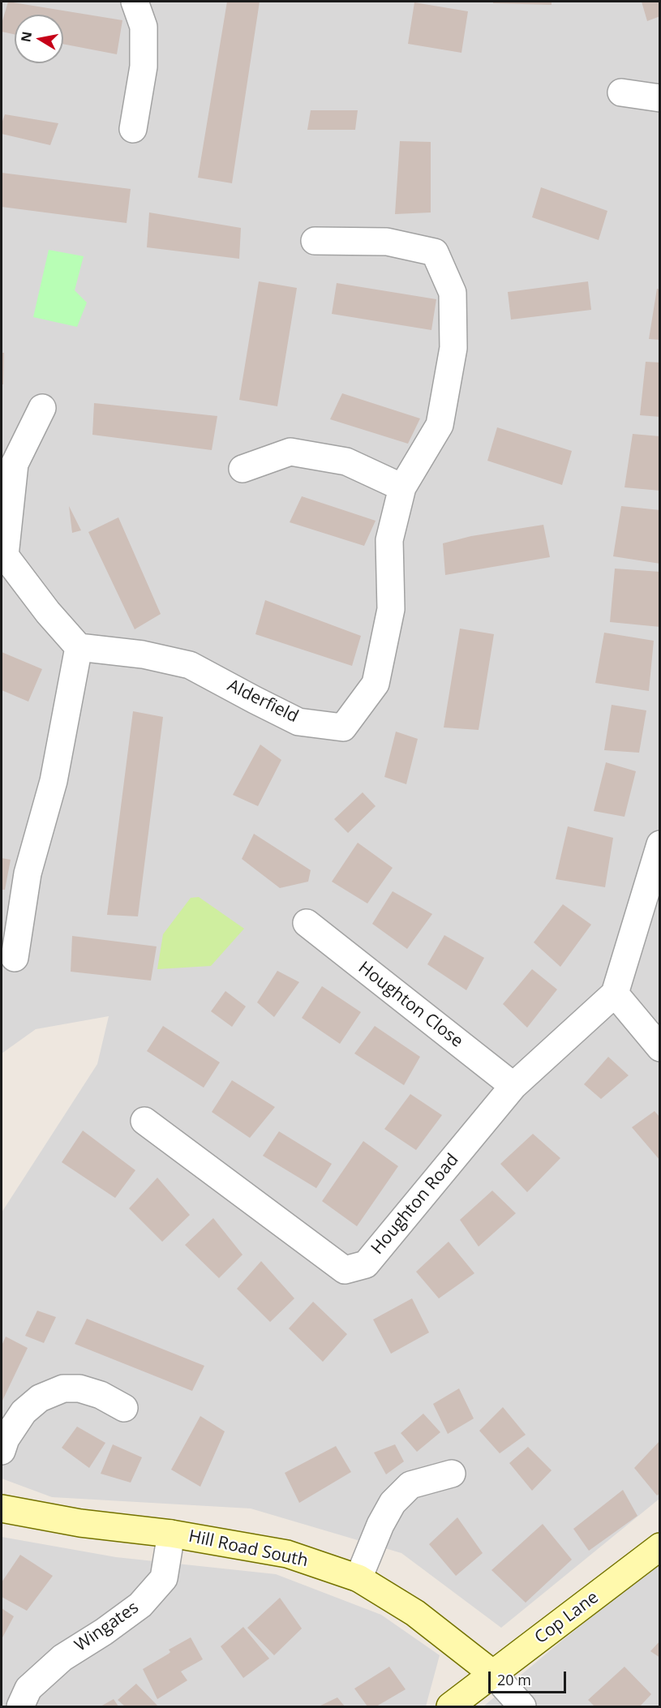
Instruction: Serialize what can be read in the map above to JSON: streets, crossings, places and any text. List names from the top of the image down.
{
  "streets": {
    "street": [
      "Alderfield",
      "Houghton Close",
      "Houghton Road",
      "Hill Road South",
      "Cop Lane",
      "Wingates"
    ]
  },
  "crossings": [
    ["Houghton Close", "Houghton Road"],
    ["Hill Road South", "Cop Lane"],
    ["Hill Road South", "Wingates"]
  ],
  "scale_bar": "20 m",
  "north": "left"
}
